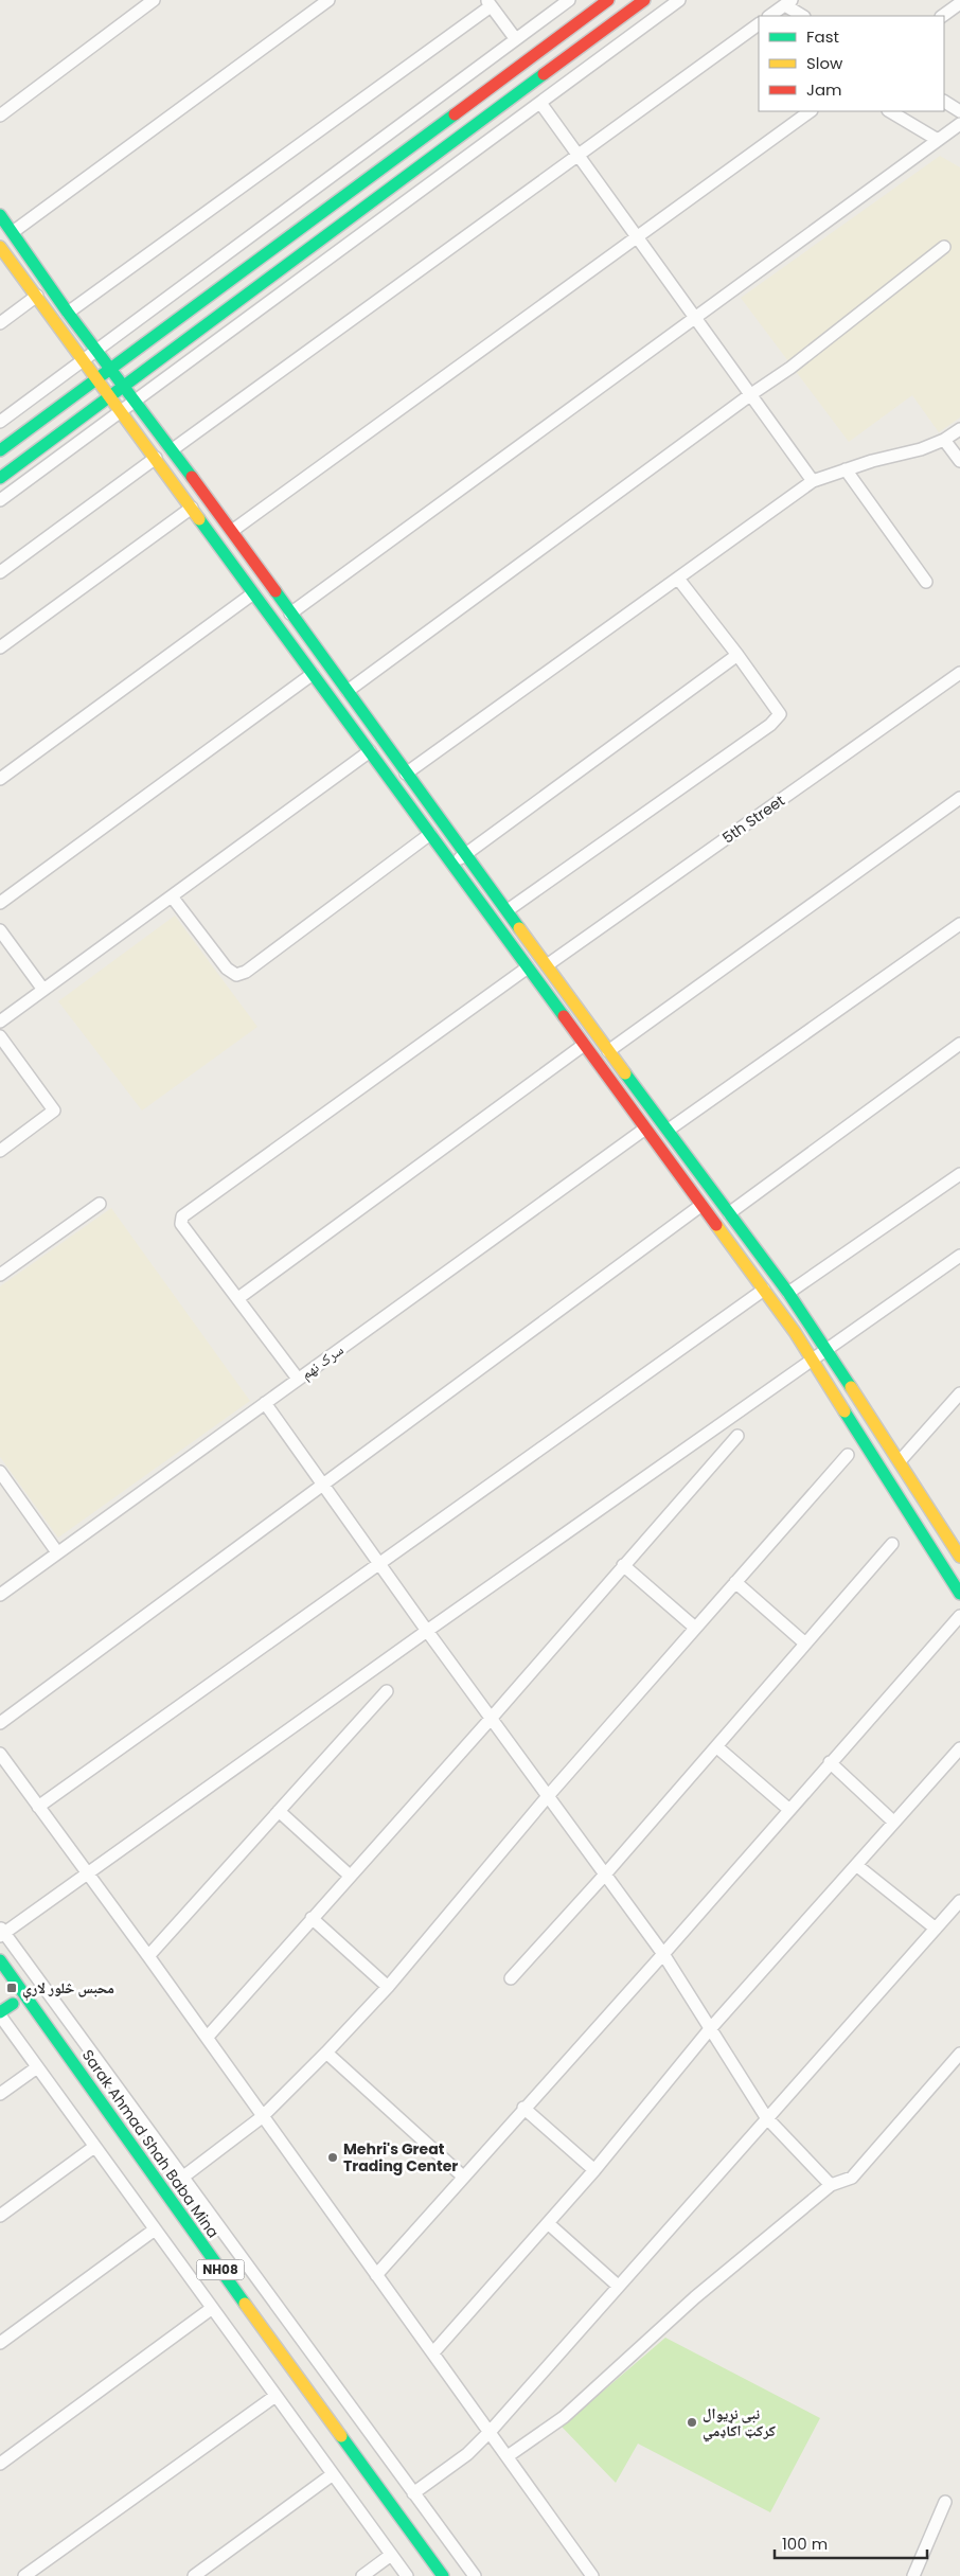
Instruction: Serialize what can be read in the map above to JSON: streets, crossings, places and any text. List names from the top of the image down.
{
  "streets": {
    "main road": ["Sarak Ahmad Shah Baba Mina", "NH08"],
    "street": ["5th Street", "سرک نهم"]
  },
  "places": {
    "transit": ["محبس څلور لارې"],
    "other": ["Mehri's Great Trading Center", "نبی نړیوال کرکټ اکاډمي"]
  },
  "legend": ["Fast", "Slow", "Jam"],
  "scale_bar": "100 m"
}
